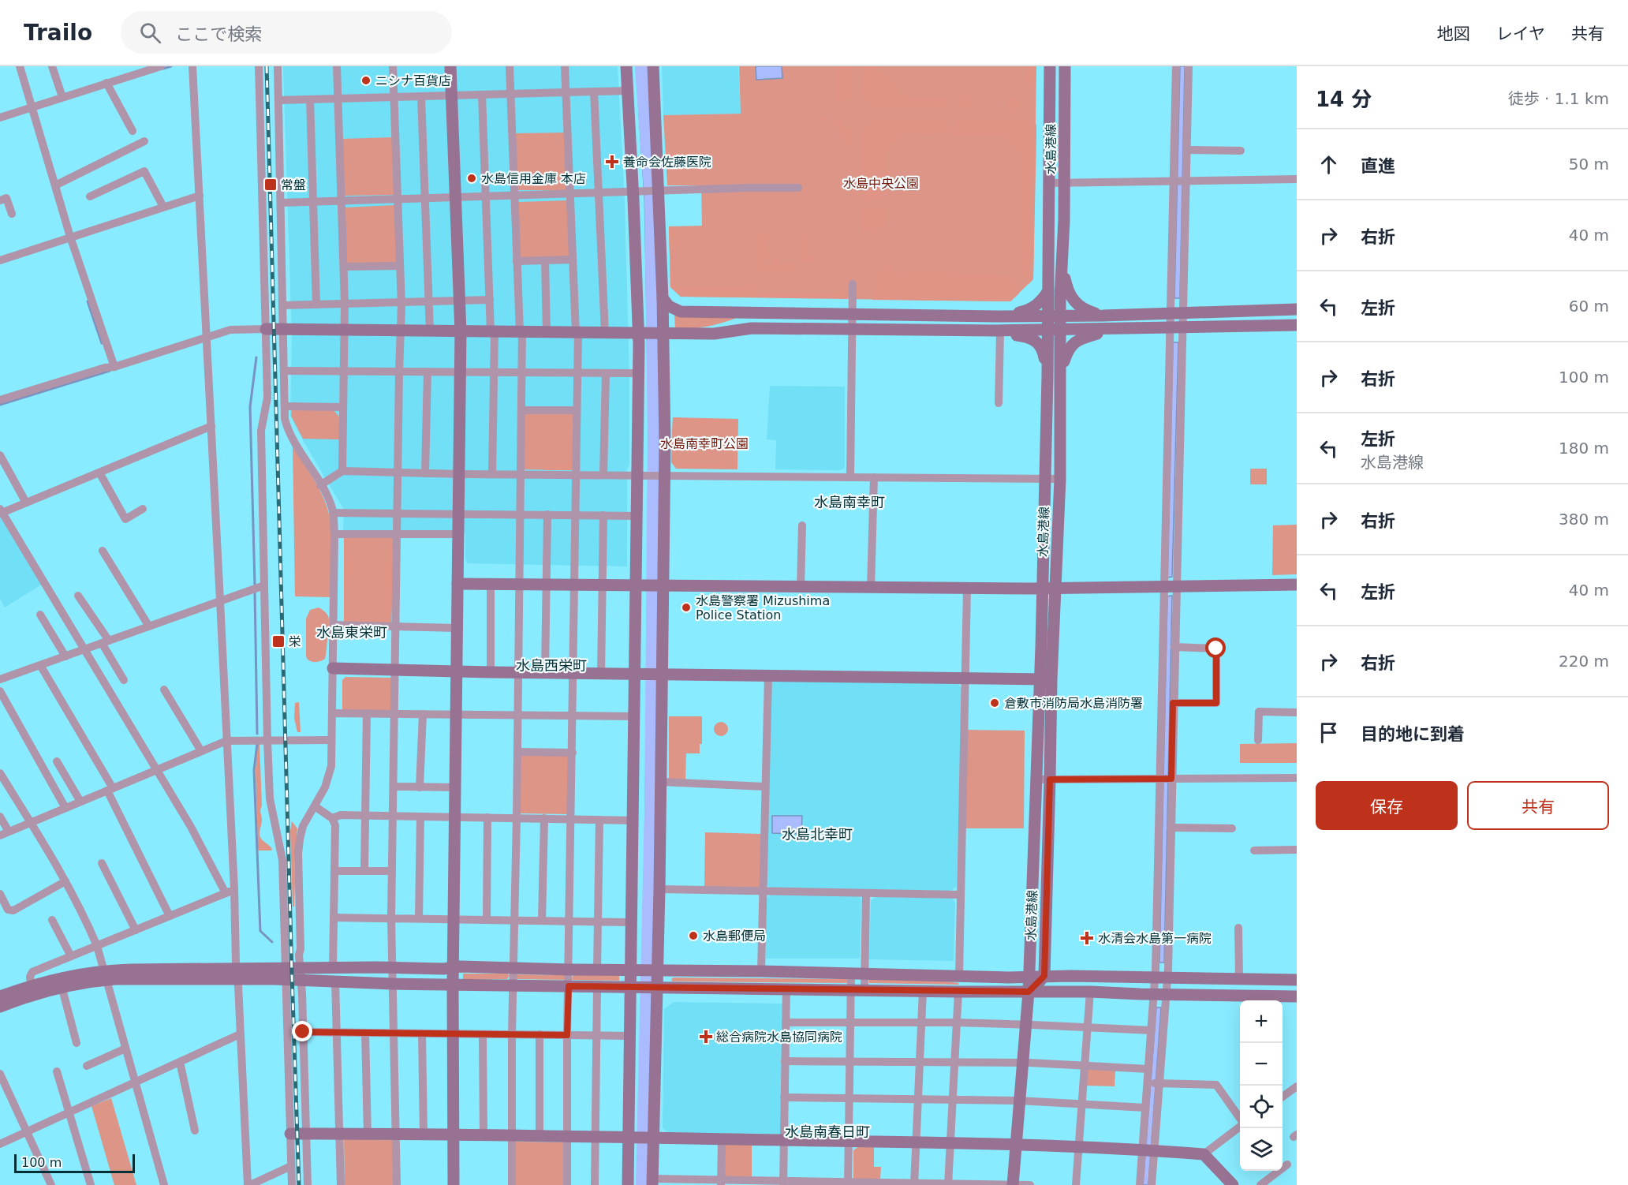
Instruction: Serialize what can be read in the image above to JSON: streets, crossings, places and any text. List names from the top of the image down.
{
  "streets": {
    "street": ["水島港線"]
  },
  "districts": [
    "水島南幸町",
    "水島東栄町",
    "水島西栄町",
    "水島北幸町",
    "水島南春日町"
  ],
  "parks": ["水島中央公園", "水島南幸町公園"],
  "places": {
    "other": [
      "ニシナ百貨店",
      "水島信用金庫 本店",
      "水島警察署 Mizushima Police Station",
      "倉敷市消防局水島消防署",
      "水島郵便局"
    ],
    "health": ["養命会佐藤医院", "水清会水島第一病院", "総合病院水島協同病院"],
    "transit": ["常盤", "栄"]
  },
  "scale_bar": "100 m",
  "page": {
    "header": "Trailo",
    "search": "ここで検索",
    "nav": ["地図", "レイヤ", "共有"],
    "heading": ["14 分", "徒歩 · 1.1 km"],
    "list": [
      ["直進", "50 m"],
      ["右折", "40 m"],
      ["左折", "60 m"],
      ["右折", "100 m"],
      ["左折", "水島港線", "180 m"],
      ["右折", "380 m"],
      ["左折", "40 m"],
      ["右折", "220 m"],
      "目的地に到着"
    ],
    "buttons": ["保存", "共有"],
    "map_buttons": ["+", "−"],
    "scale": "100 m"
  }
}
